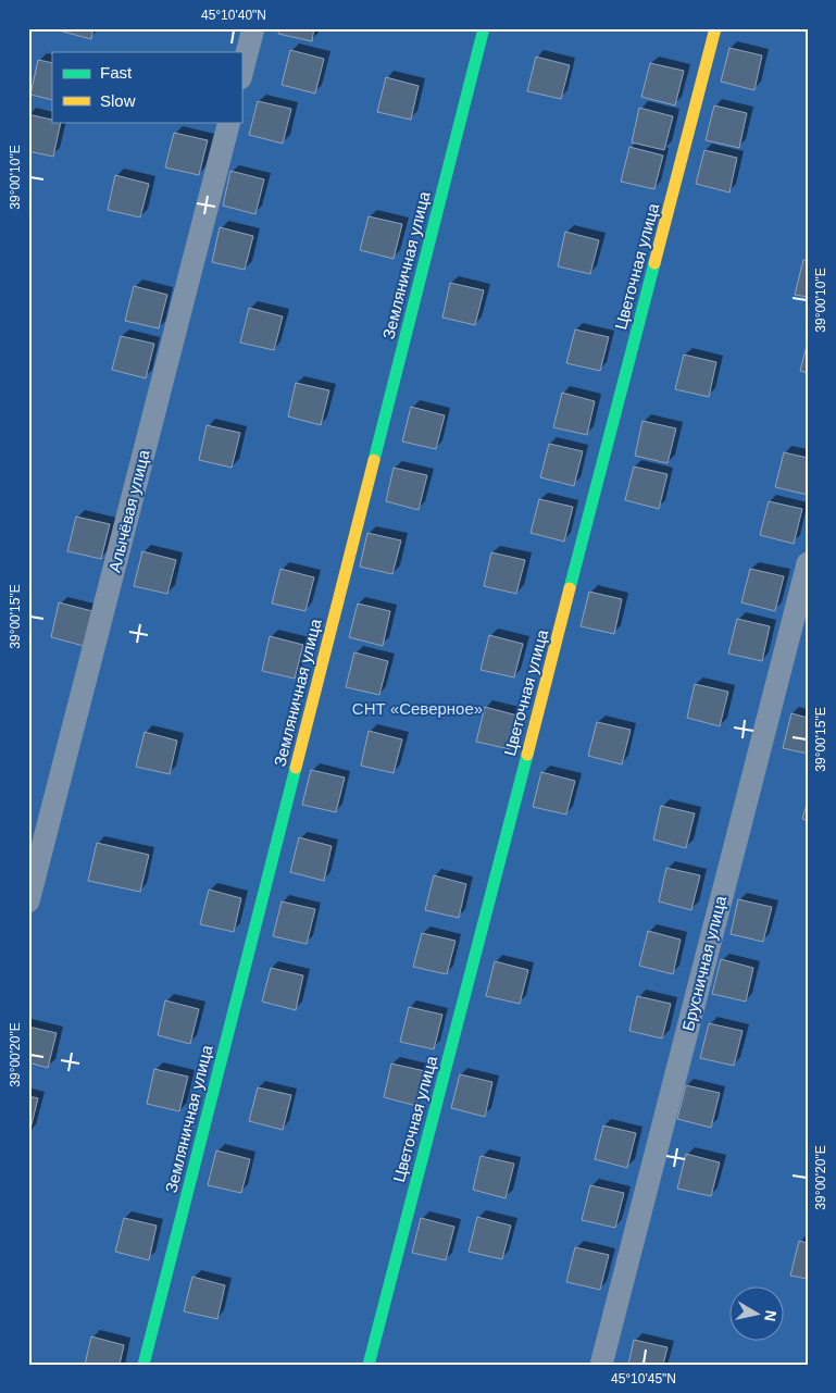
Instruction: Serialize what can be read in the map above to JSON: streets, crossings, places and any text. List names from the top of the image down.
{
  "streets": {
    "street": [
      "Земляничная улица",
      "Цветочная улица",
      "Алычёвая улица",
      "Брусничная улица"
    ]
  },
  "parks": ["СНТ «Северное»"],
  "legend": ["Fast", "Slow"],
  "north": "right",
  "coordinates": [
    "45°10'40\"N",
    "39°00'10\"E",
    "39°00'15\"E",
    "39°00'20\"E",
    "45°10'45\"N"
  ]
}
